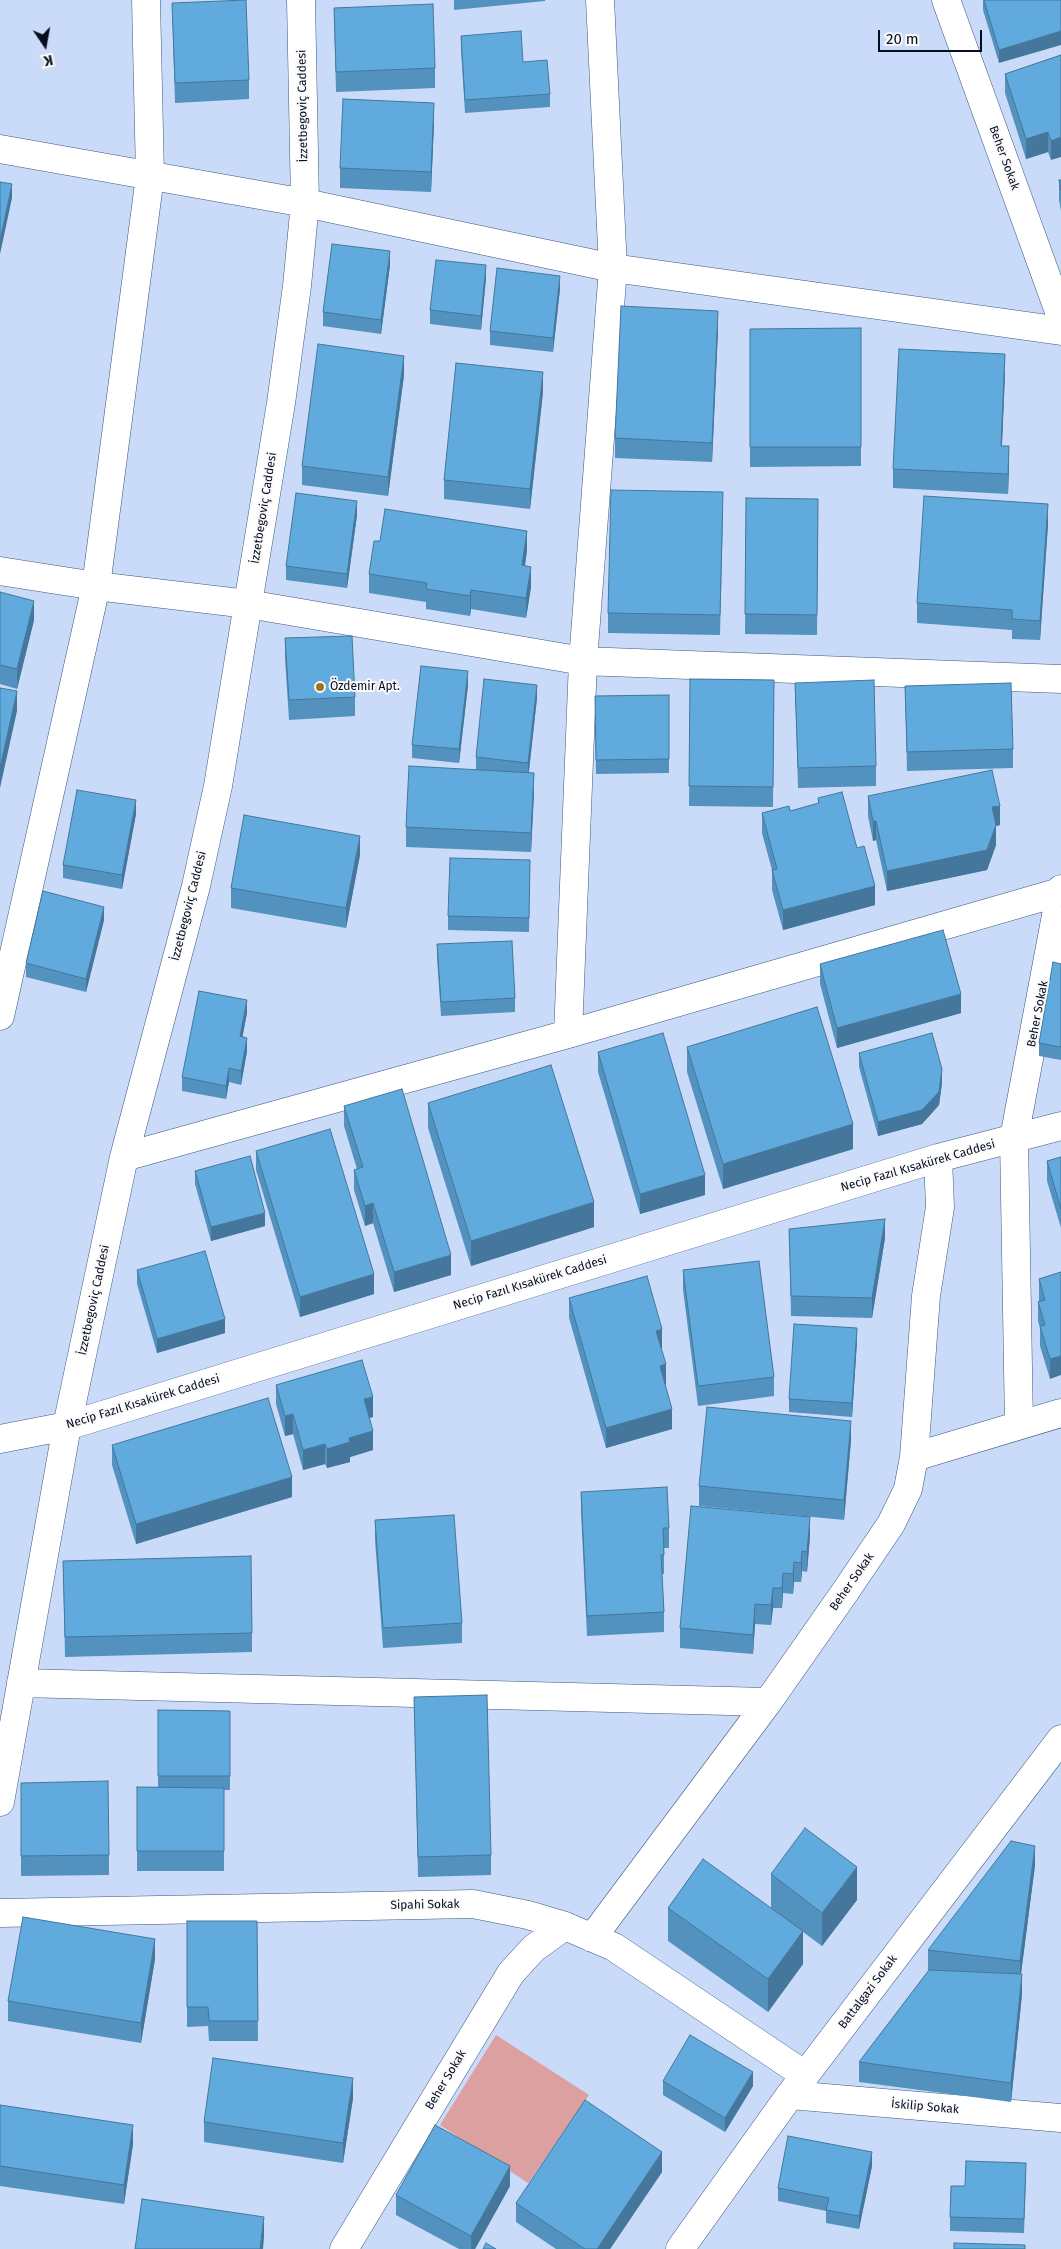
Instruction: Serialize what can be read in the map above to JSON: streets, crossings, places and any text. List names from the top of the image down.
{
  "streets": {
    "street": [
      "İzzetbegoviç Caddesi",
      "Beher Sokak",
      "Necip Fazıl Kısakürek Caddesi",
      "Sipahi Sokak",
      "Battalgazi Sokak",
      "İskilip Sokak"
    ]
  },
  "crossings": [
    ["İzzetbegoviç Caddesi", "Necip Fazıl Kısakürek Caddesi"],
    ["Beher Sokak", "Necip Fazıl Kısakürek Caddesi"],
    ["Beher Sokak", "Sipahi Sokak"],
    ["Sipahi Sokak", "Battalgazi Sokak"],
    ["Sipahi Sokak", "İskilip Sokak"],
    ["Battalgazi Sokak", "İskilip Sokak"]
  ],
  "places": ["Özdemir Apt."],
  "scale_bar": "20 m",
  "north": "bottom"
}
